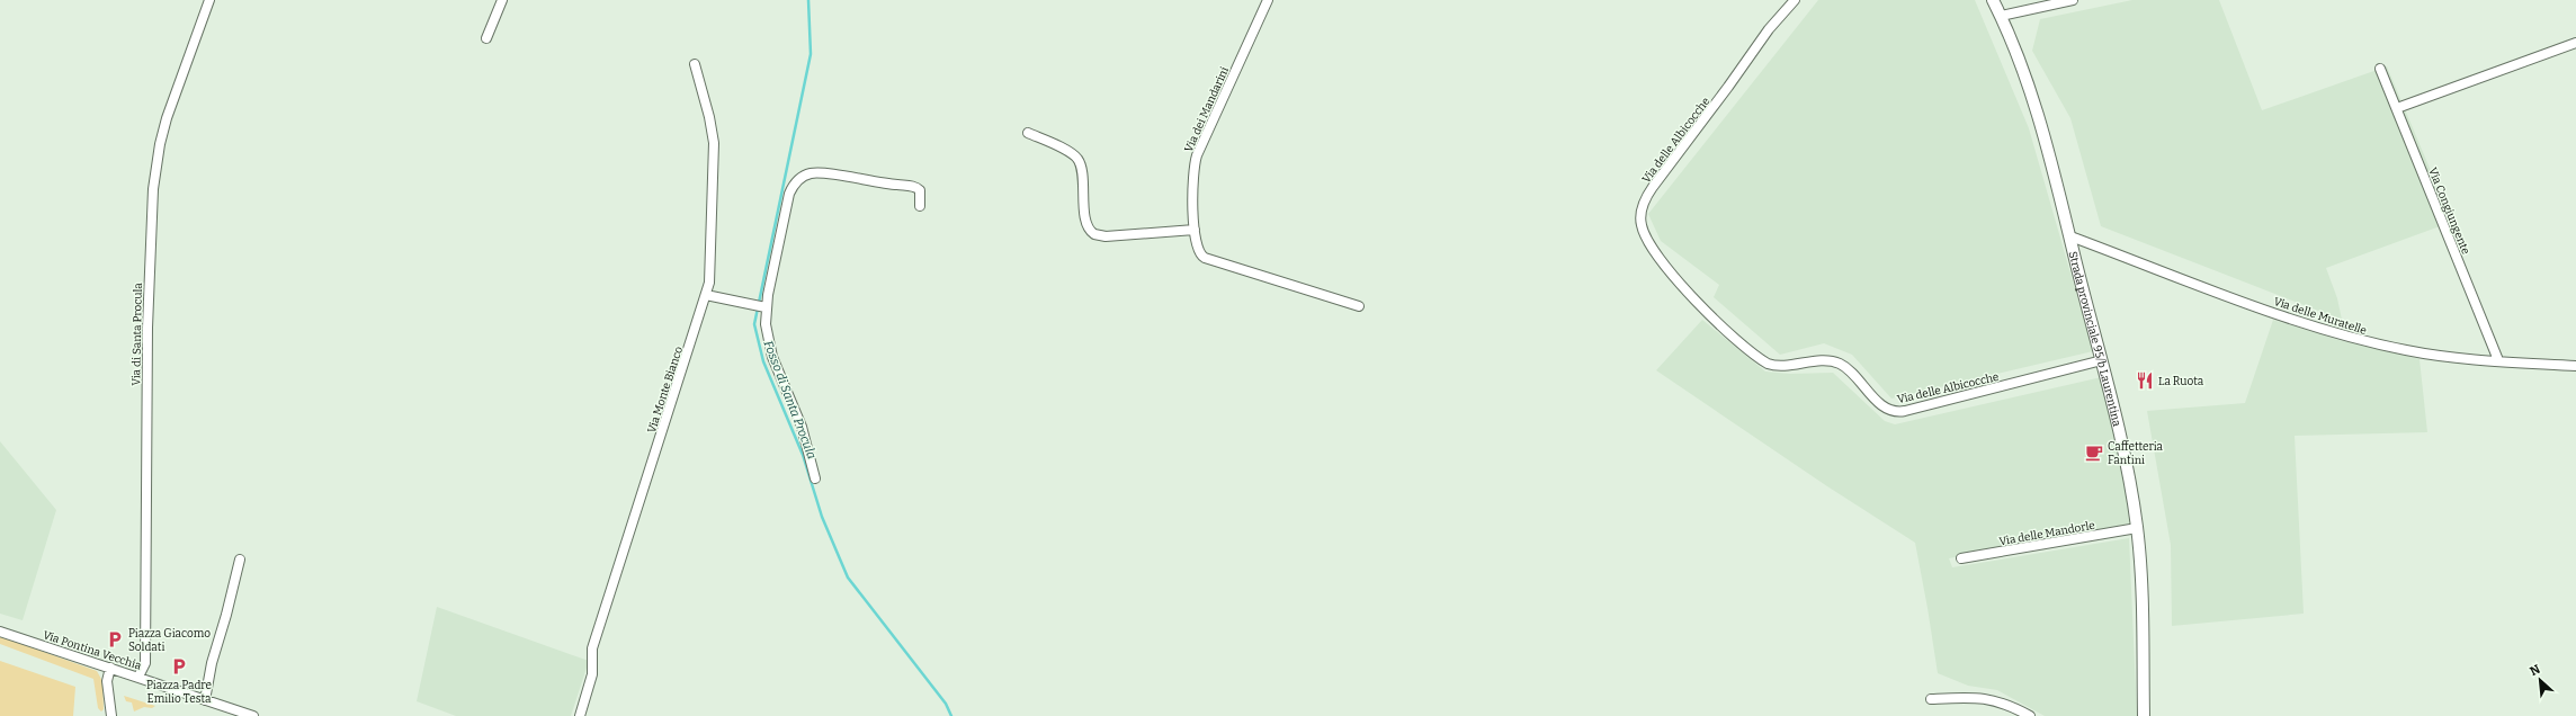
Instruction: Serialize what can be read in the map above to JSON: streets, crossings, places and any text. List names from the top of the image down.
{
  "streets": {
    "main road": ["Strada provinciale 95/b Laurentina"],
    "street": [
      "Via dei Mandarini",
      "Via delle Albicocche",
      "Via Congiungente",
      "Via delle Muratelle",
      "Via di Santa Procula",
      "Via Monte Bianco",
      "Via delle Mandorle",
      "Via Pontina Vecchia"
    ]
  },
  "crossings": [
    ["Via delle Albicocche", "Strada provinciale 95/b Laurentina"],
    ["Via Congiungente", "Via delle Muratelle"],
    ["Via delle Muratelle", "Strada provinciale 95/b Laurentina"],
    ["Via di Santa Procula", "Via Pontina Vecchia"],
    ["Strada provinciale 95/b Laurentina", "Via delle Mandorle"]
  ],
  "water": ["Fosso di Santa Procula"],
  "places": {
    "restaurant": ["La Ruota"],
    "cafe": ["Caffetteria Fantini"],
    "parking": ["Piazza Giacomo Soldati", "Piazza Padre Emilio Testa"]
  },
  "north": "top left"
}
